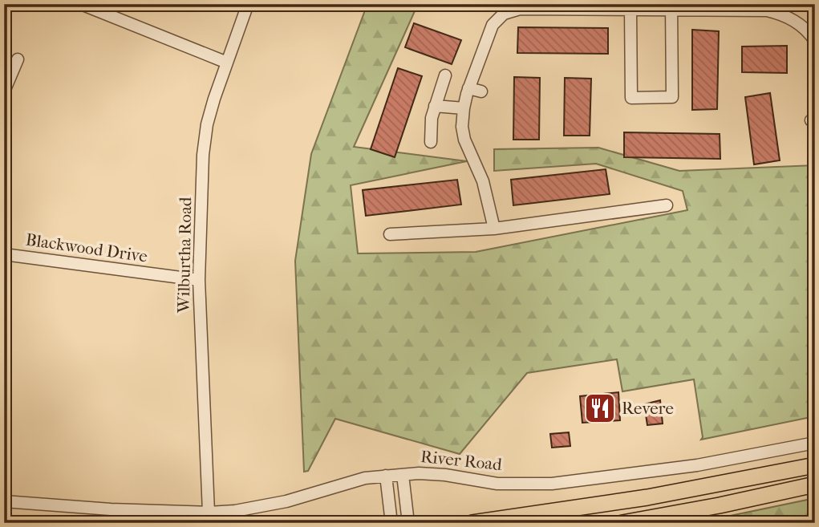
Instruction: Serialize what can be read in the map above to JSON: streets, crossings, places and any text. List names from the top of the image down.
{
  "streets": {
    "street": ["Blackwood Drive", "Wilburtha Road", "River Road"]
  },
  "crossings": [
    ["Blackwood Drive", "Wilburtha Road"],
    ["Wilburtha Road", "River Road"]
  ],
  "places": {
    "restaurant": ["Revere"]
  }
}
